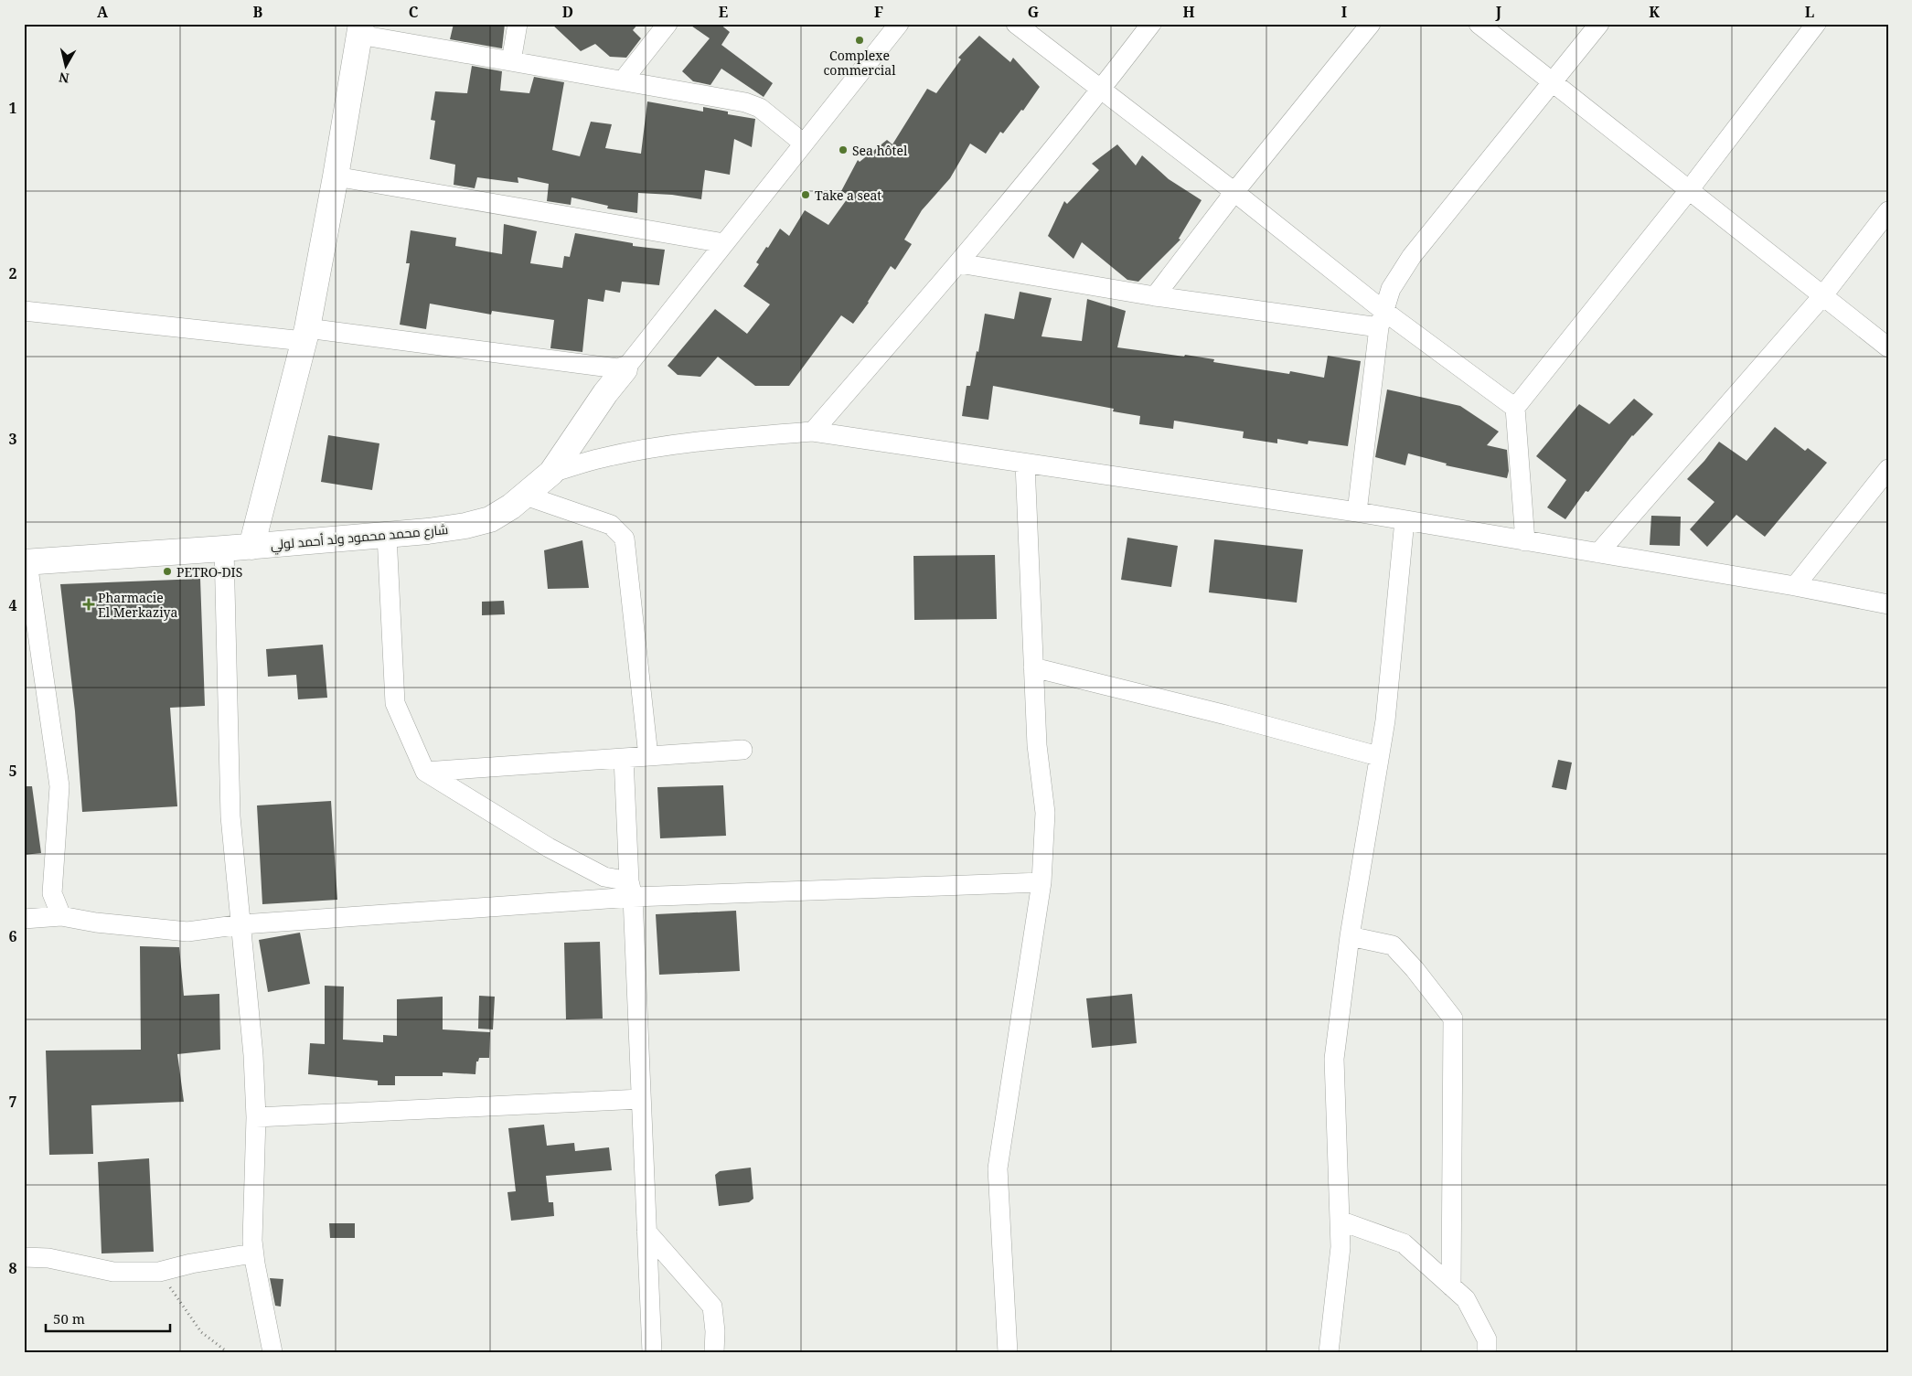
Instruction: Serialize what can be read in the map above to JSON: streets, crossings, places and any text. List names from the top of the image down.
{
  "streets": {
    "street": ["شارع محمد محمود ولد أحمد لولي"]
  },
  "places": {
    "other": [
      "Complexe commercial",
      "Sea hôtel",
      "Take a seat",
      "PETRO-DIS"
    ],
    "health": ["Pharmacie El Merkaziya"]
  },
  "scale_bar": "50 m",
  "north": "bottom",
  "grid": {
    "columns": [
      "A",
      "B",
      "C",
      "D",
      "E",
      "F",
      "G",
      "H",
      "I",
      "J",
      "K",
      "L"
    ],
    "rows": [
      "1",
      "2",
      "3",
      "4",
      "5",
      "6",
      "7",
      "8"
    ]
  }
}
